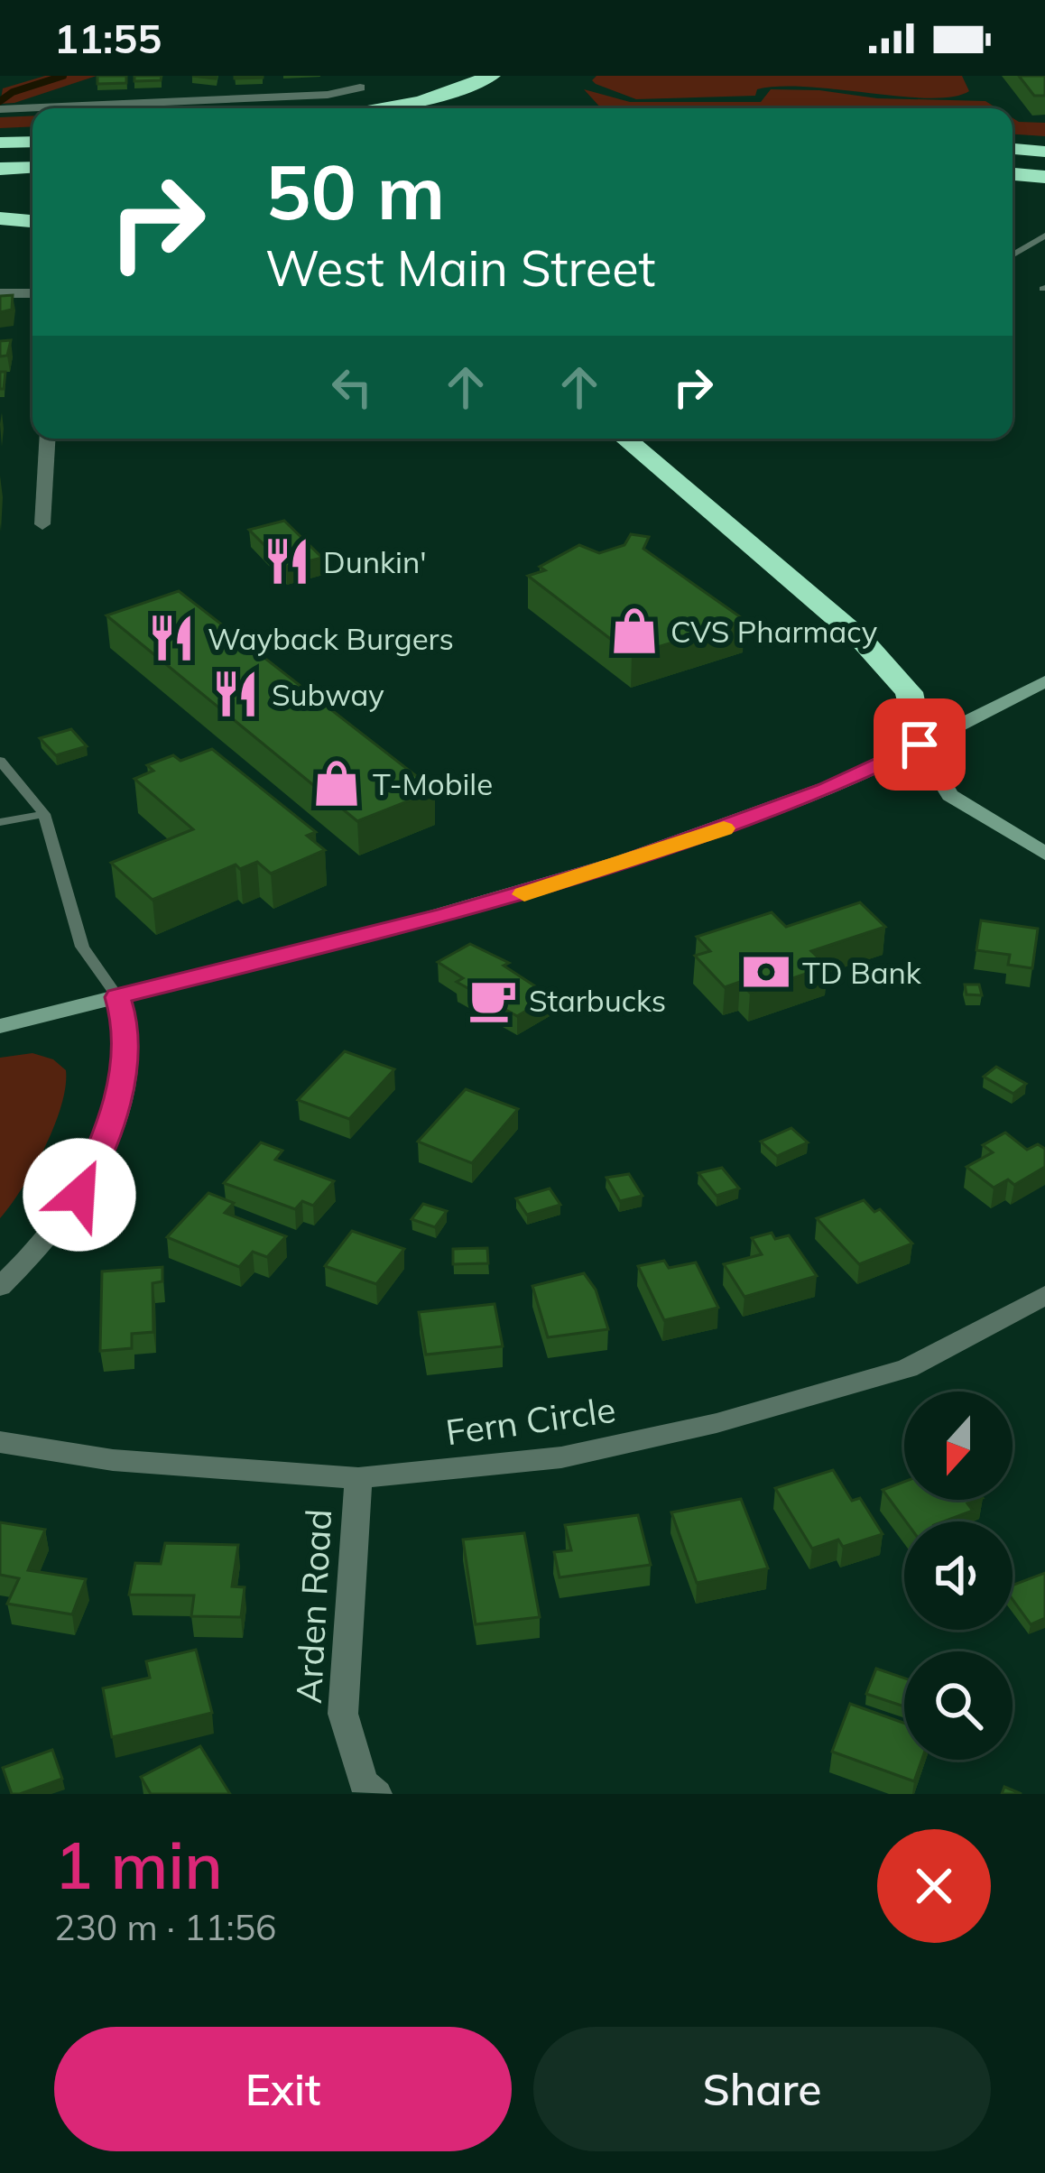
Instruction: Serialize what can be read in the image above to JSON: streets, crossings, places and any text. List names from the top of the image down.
{
  "streets": {
    "street": ["Fern Circle", "Arden Road"]
  },
  "crossings": [
    ["Fern Circle", "Arden Road"]
  ],
  "places": {
    "restaurant": ["Dunkin'", "Wayback Burgers", "Subway"],
    "shop": ["CVS Pharmacy", "T-Mobile"],
    "bank": ["TD Bank"],
    "cafe": ["Starbucks"]
  },
  "north": "bottom",
  "page": {
    "status": "11:55",
    "turn": ["50 m", "West Main Street"],
    "heading": ["1 min", "230 m · 11:56"],
    "buttons": ["Exit", "Share"]
  }
}
